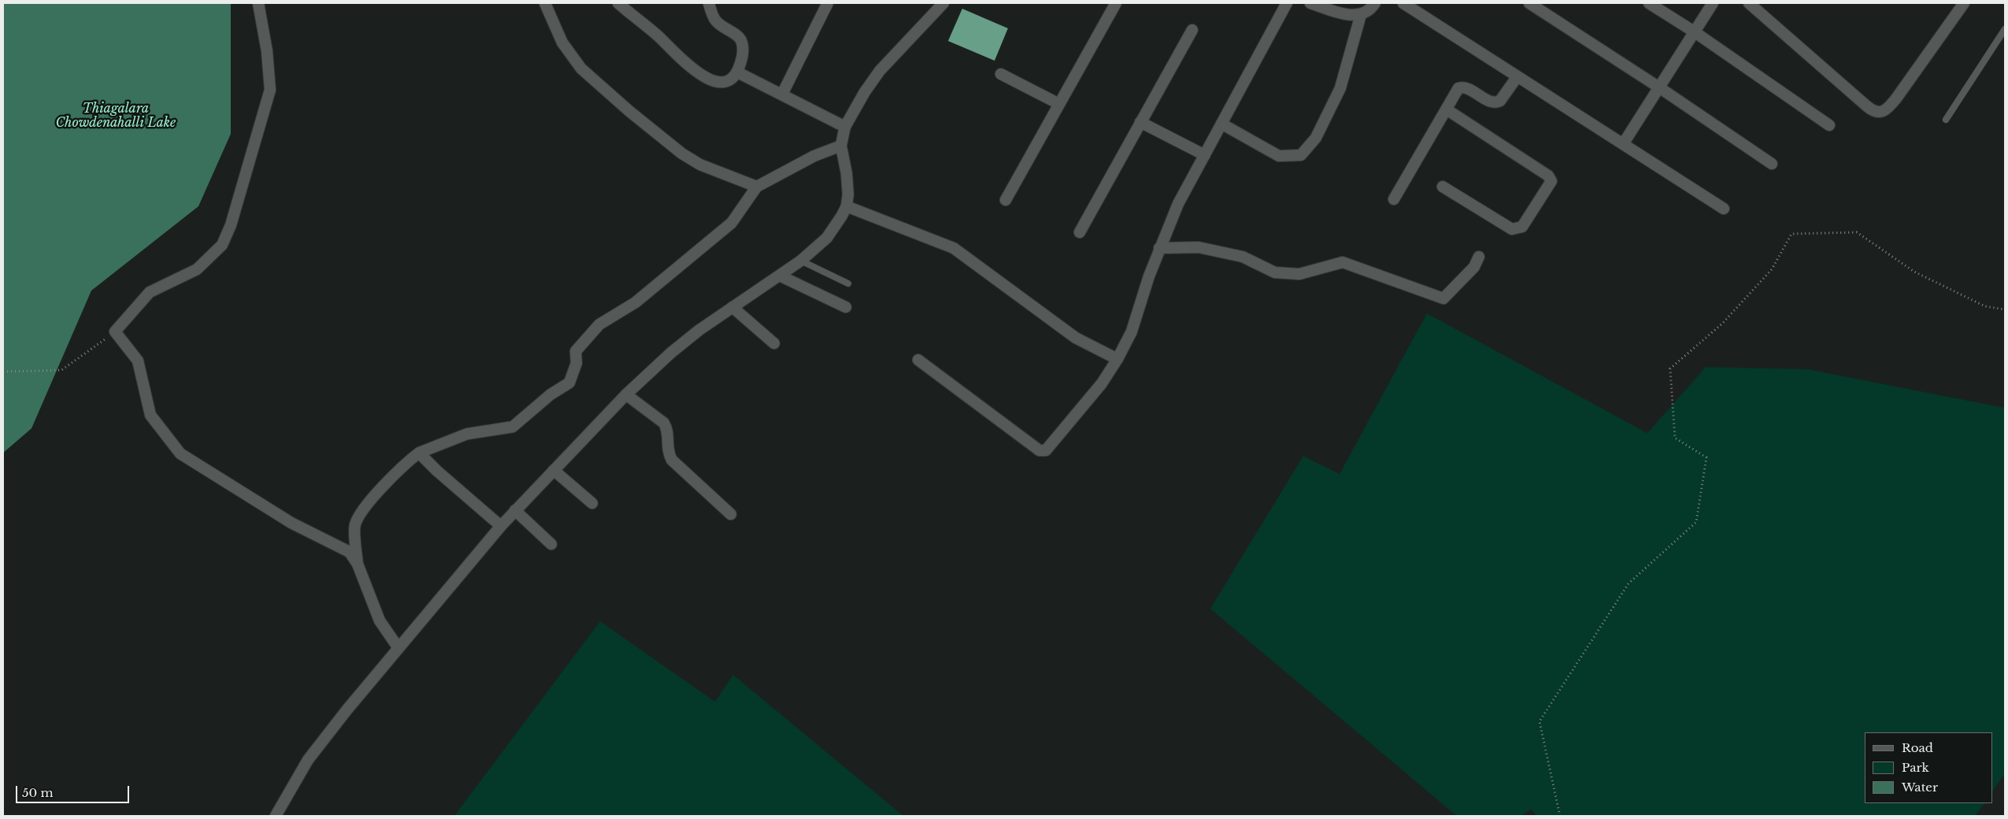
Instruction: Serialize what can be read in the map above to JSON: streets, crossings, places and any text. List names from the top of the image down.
{
  "water": ["Thiagalara Chowdenahalli Lake"],
  "legend": ["Road", "Park", "Water"],
  "scale_bar": "50 m"
}
